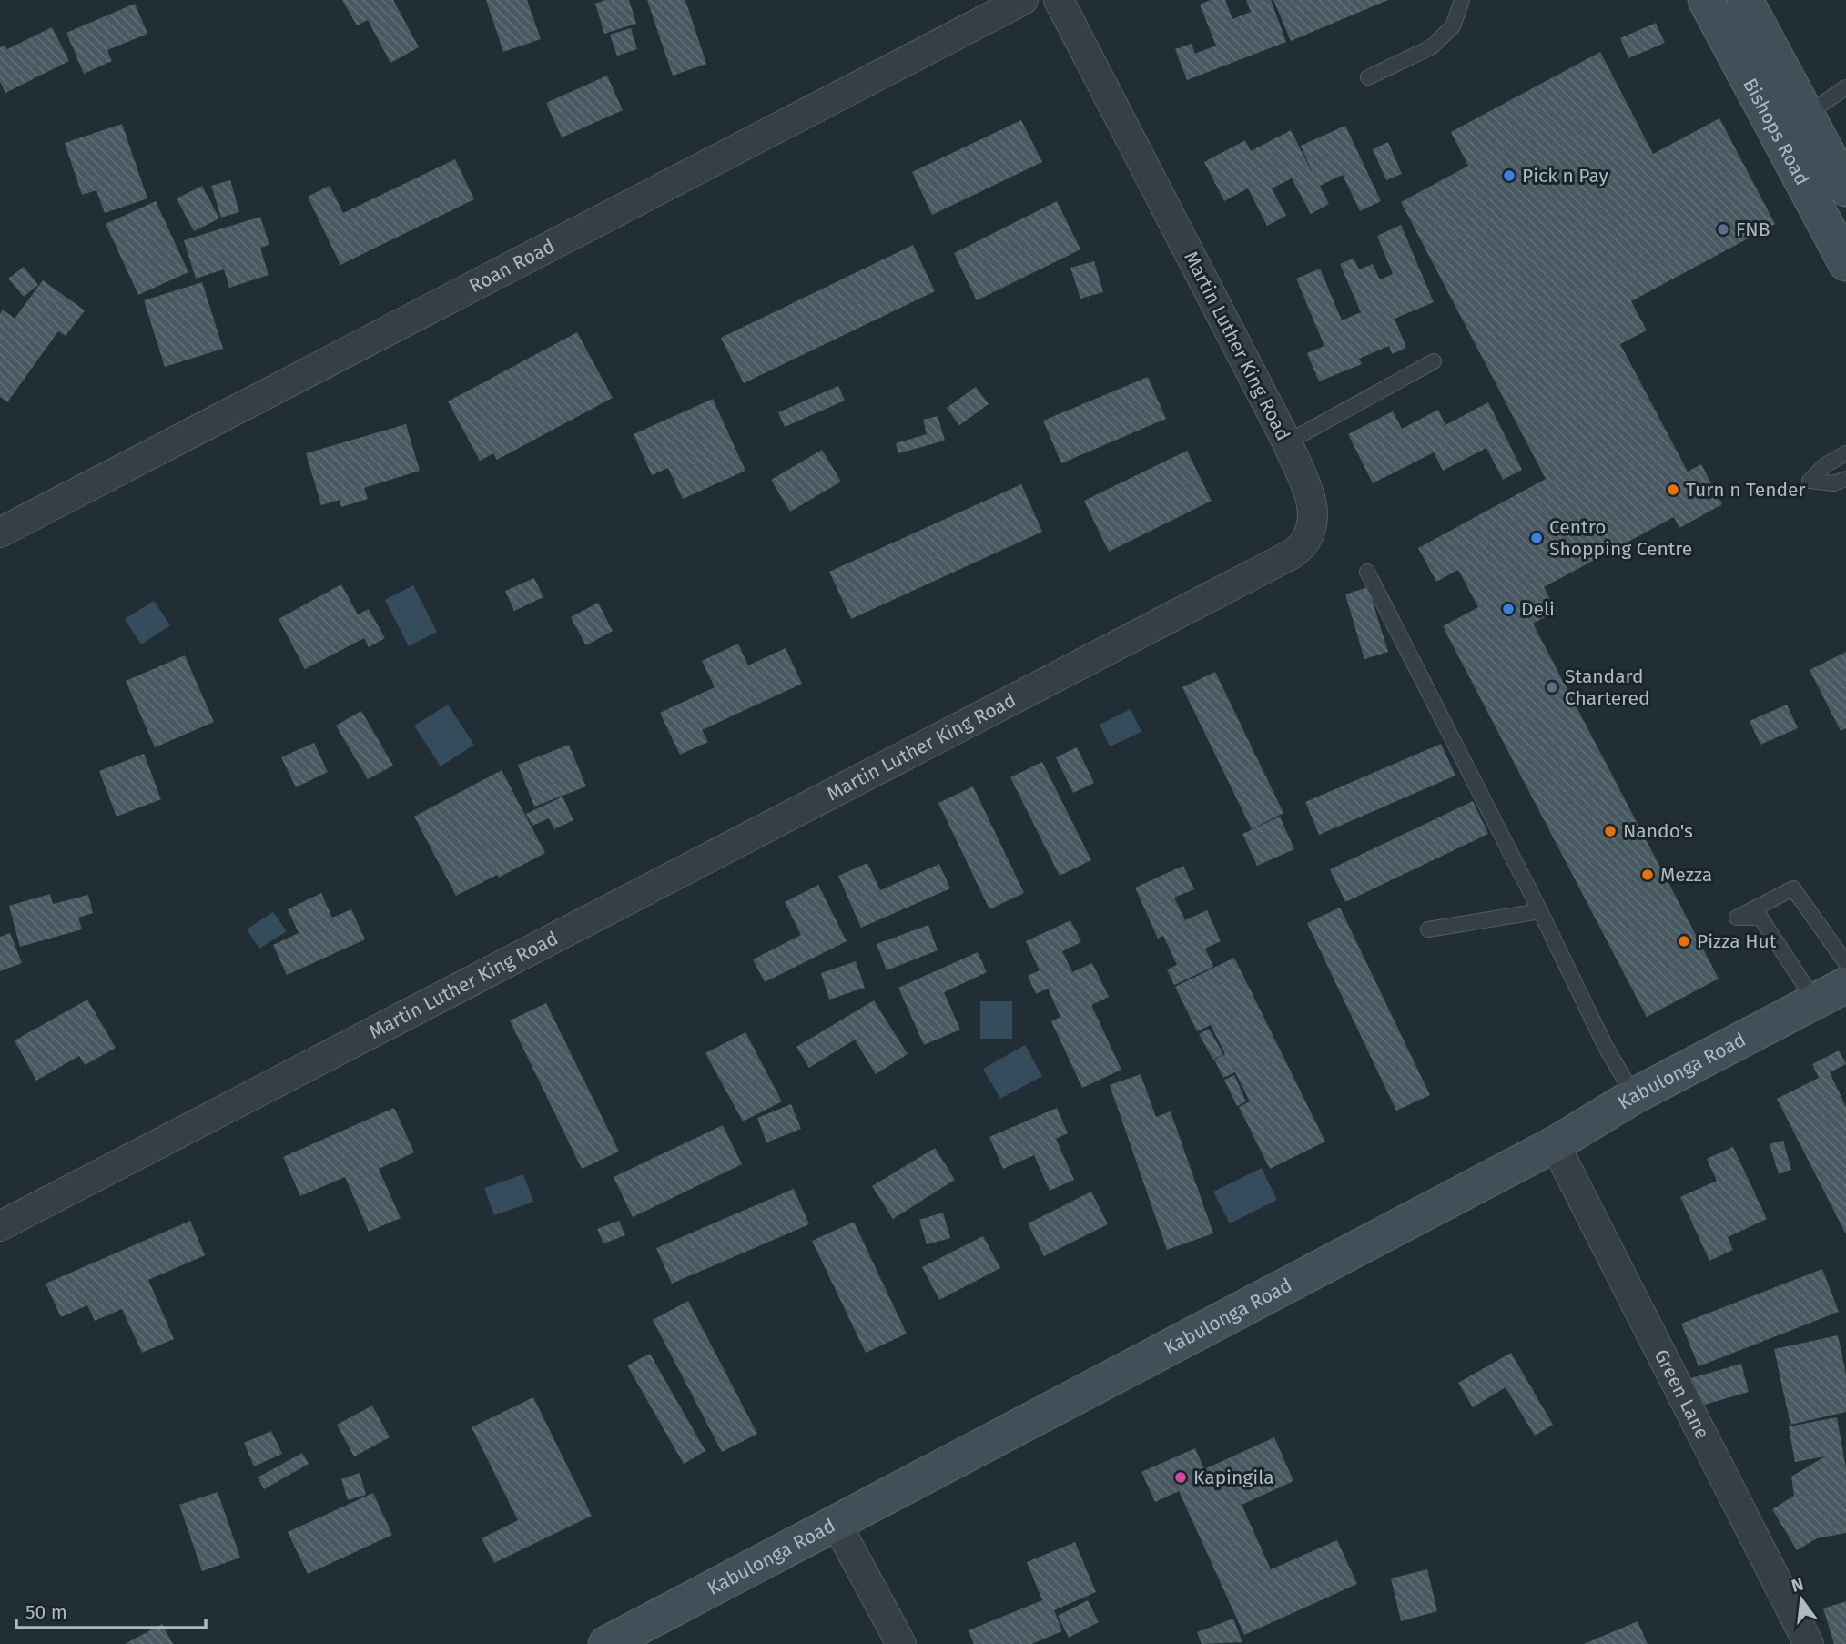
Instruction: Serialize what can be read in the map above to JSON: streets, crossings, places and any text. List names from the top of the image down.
{
  "streets": {
    "main road": ["Bishops Road", "Kabulonga Road"],
    "street": ["Roan Road", "Martin Luther King Road", "Green Lane"]
  },
  "crossings": [
    ["Kabulonga Road", "Green Lane"]
  ],
  "places": [
    "Pick n Pay",
    "FNB",
    "Turn n Tender",
    "Centro Shopping Centre",
    "Deli",
    "Standard Chartered",
    "Nando's",
    "Mezza",
    "Pizza Hut",
    "Kapingila"
  ],
  "scale_bar": "50 m",
  "north": "top"
}
